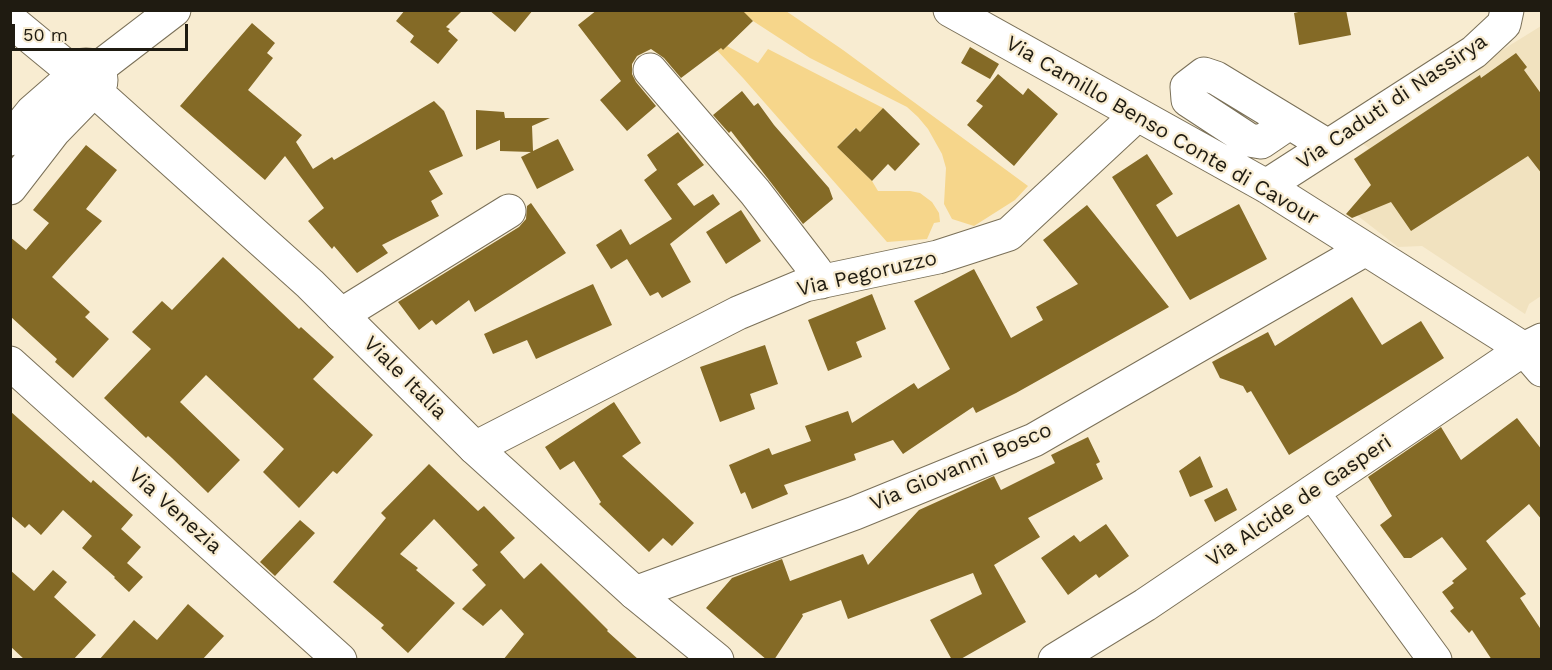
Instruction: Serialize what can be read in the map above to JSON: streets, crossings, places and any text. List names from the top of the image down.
{
  "streets": {
    "street": [
      "Via Caduti di Nassirya",
      "Via Camillo Benso Conte di Cavour",
      "Via Pegoruzzo",
      "Viale Italia",
      "Via Giovanni Bosco",
      "Via Alcide de Gasperi",
      "Via Venezia"
    ]
  },
  "crossings": [
    ["Via Caduti di Nassirya", "Via Camillo Benso Conte di Cavour"],
    ["Via Camillo Benso Conte di Cavour", "Via Pegoruzzo"],
    ["Via Camillo Benso Conte di Cavour", "Via Giovanni Bosco"],
    ["Via Camillo Benso Conte di Cavour", "Via Alcide de Gasperi"],
    ["Via Pegoruzzo", "Viale Italia"],
    ["Viale Italia", "Via Giovanni Bosco"]
  ],
  "scale_bar": "50 m"
}
